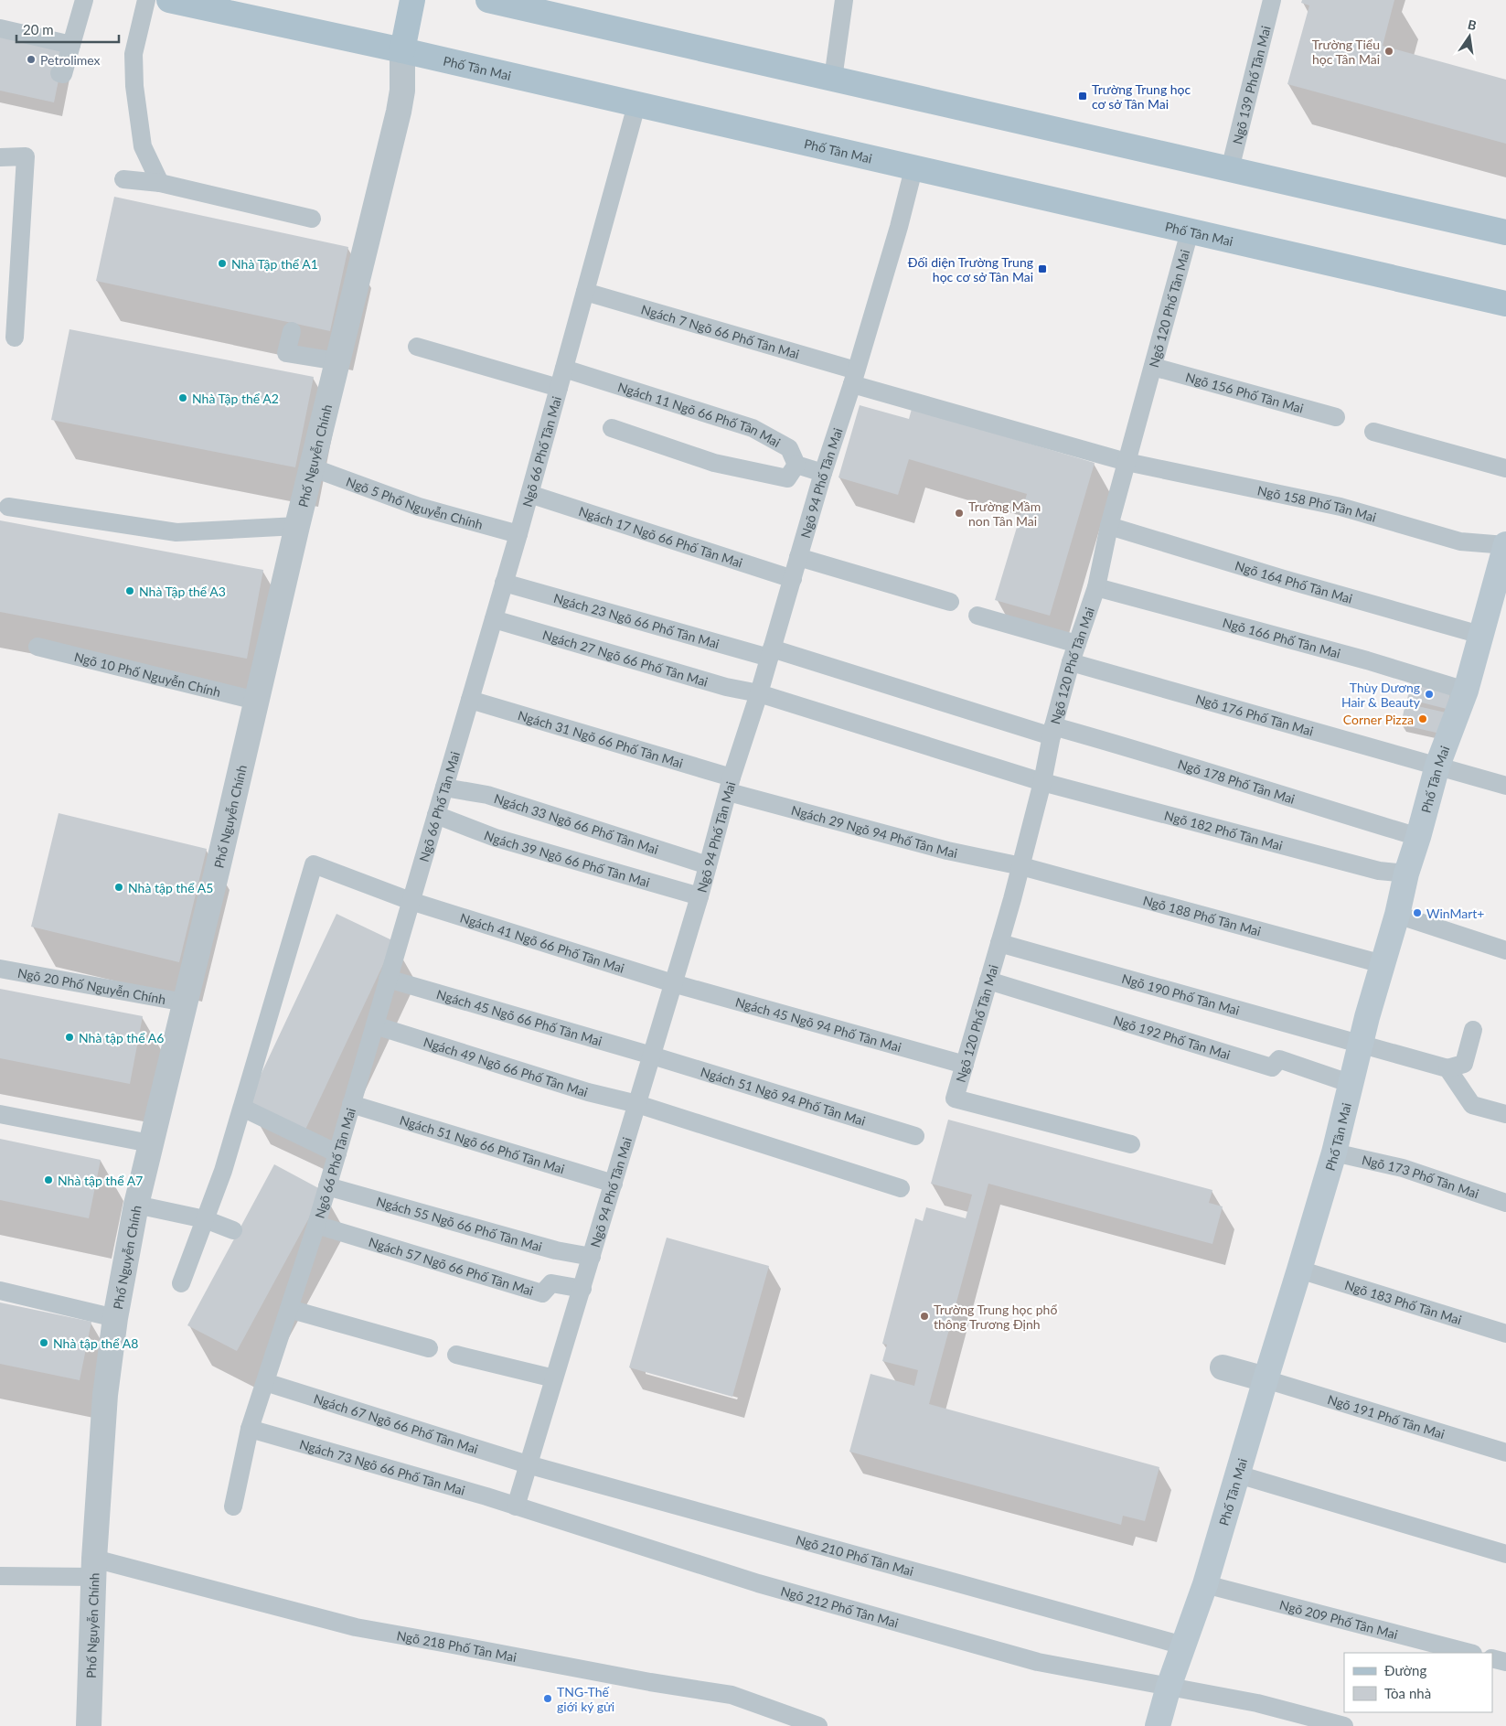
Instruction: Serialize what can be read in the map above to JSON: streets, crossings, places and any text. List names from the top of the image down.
{
  "streets": {
    "main road": ["Phố Tân Mai"],
    "street": ["Phố Nguyễn Chính"],
    "lane": [
      "Ngõ 139 Phố Tân Mai",
      "Ngõ 120 Phố Tân Mai",
      "Ngách 7 Ngõ 66 Phố Tân Mai",
      "Ngõ 156 Phố Tân Mai",
      "Ngách 11 Ngõ 66 Phố Tân Mai",
      "Ngõ 66 Phố Tân Mai",
      "Ngõ 94 Phố Tân Mai",
      "Ngõ 5 Phố Nguyễn Chính",
      "Ngõ 158 Phố Tân Mai",
      "Ngách 17 Ngõ 66 Phố Tân Mai",
      "Ngõ 164 Phố Tân Mai",
      "Ngách 23 Ngõ 66 Phố Tân Mai",
      "Ngõ 166 Phố Tân Mai",
      "Ngách 27 Ngõ 66 Phố Tân Mai",
      "Ngõ 10 Phố Nguyễn Chính",
      "Ngõ 176 Phố Tân Mai",
      "Ngách 31 Ngõ 66 Phố Tân Mai",
      "Ngõ 178 Phố Tân Mai",
      "Ngách 33 Ngõ 66 Phố Tân Mai",
      "Ngách 29 Ngõ 94 Phố Tân Mai",
      "Ngõ 182 Phố Tân Mai",
      "Ngách 39 Ngõ 66 Phố Tân Mai",
      "Ngõ 188 Phố Tân Mai",
      "Ngách 41 Ngõ 66 Phố Tân Mai",
      "Ngõ 20 Phố Nguyễn Chính",
      "Ngõ 190 Phố Tân Mai",
      "Ngách 45 Ngõ 66 Phố Tân Mai",
      "Ngách 45 Ngõ 94 Phố Tân Mai",
      "Ngõ 192 Phố Tân Mai",
      "Ngách 49 Ngõ 66 Phố Tân Mai",
      "Ngách 51 Ngõ 94 Phố Tân Mai",
      "Ngách 51 Ngõ 66 Phố Tân Mai",
      "Ngõ 173 Phố Tân Mai",
      "Ngách 55 Ngõ 66 Phố Tân Mai",
      "Ngách 57 Ngõ 66 Phố Tân Mai",
      "Ngõ 183 Phố Tân Mai",
      "Ngõ 191 Phố Tân Mai",
      "Ngách 67 Ngõ 66 Phố Tân Mai",
      "Ngách 73 Ngõ 66 Phố Tân Mai",
      "Ngõ 210 Phố Tân Mai",
      "Ngõ 212 Phố Tân Mai",
      "Ngõ 209 Phố Tân Mai",
      "Ngõ 218 Phố Tân Mai"
    ]
  },
  "crossings": [
    ["Phố Tân Mai", "Ngõ 120 Phố Tân Mai"],
    ["Phố Tân Mai", "Ngõ 66 Phố Tân Mai"],
    ["Phố Tân Mai", "Phố Nguyễn Chính"],
    ["Phố Tân Mai", "Ngõ 94 Phố Tân Mai"],
    ["Phố Tân Mai", "Ngõ 158 Phố Tân Mai"],
    ["Phố Tân Mai", "Ngõ 164 Phố Tân Mai"],
    ["Phố Tân Mai", "Ngõ 166 Phố Tân Mai"],
    ["Phố Tân Mai", "Ngõ 176 Phố Tân Mai"],
    ["Phố Tân Mai", "Ngõ 178 Phố Tân Mai"],
    ["Phố Tân Mai", "Ngõ 182 Phố Tân Mai"],
    ["Phố Tân Mai", "Ngõ 188 Phố Tân Mai"],
    ["Phố Tân Mai", "Ngõ 190 Phố Tân Mai"],
    ["Phố Tân Mai", "Ngõ 192 Phố Tân Mai"],
    ["Phố Tân Mai", "Ngõ 173 Phố Tân Mai"],
    ["Phố Tân Mai", "Ngõ 183 Phố Tân Mai"],
    ["Phố Tân Mai", "Ngõ 191 Phố Tân Mai"],
    ["Phố Tân Mai", "Ngõ 210 Phố Tân Mai"],
    ["Phố Tân Mai", "Ngõ 212 Phố Tân Mai"],
    ["Phố Tân Mai", "Ngõ 209 Phố Tân Mai"],
    ["Ngõ 120 Phố Tân Mai", "Ngách 7 Ngõ 66 Phố Tân Mai"],
    ["Ngõ 120 Phố Tân Mai", "Ngõ 156 Phố Tân Mai"],
    ["Ngõ 120 Phố Tân Mai", "Ngõ 158 Phố Tân Mai"],
    ["Ngõ 120 Phố Tân Mai", "Ngõ 164 Phố Tân Mai"],
    ["Ngõ 120 Phố Tân Mai", "Ngách 23 Ngõ 66 Phố Tân Mai"],
    ["Ngõ 120 Phố Tân Mai", "Ngõ 166 Phố Tân Mai"],
    ["Ngõ 120 Phố Tân Mai", "Ngách 27 Ngõ 66 Phố Tân Mai"],
    ["Ngõ 120 Phố Tân Mai", "Ngõ 176 Phố Tân Mai"],
    ["Ngõ 120 Phố Tân Mai", "Ngõ 178 Phố Tân Mai"],
    ["Ngõ 120 Phố Tân Mai", "Ngách 29 Ngõ 94 Phố Tân Mai"],
    ["Ngõ 120 Phố Tân Mai", "Ngõ 182 Phố Tân Mai"],
    ["Ngõ 120 Phố Tân Mai", "Ngõ 188 Phố Tân Mai"],
    ["Ngõ 120 Phố Tân Mai", "Ngõ 190 Phố Tân Mai"],
    ["Ngõ 120 Phố Tân Mai", "Ngách 45 Ngõ 94 Phố Tân Mai"],
    ["Ngõ 120 Phố Tân Mai", "Ngõ 192 Phố Tân Mai"],
    ["Ngách 7 Ngõ 66 Phố Tân Mai", "Ngõ 66 Phố Tân Mai"],
    ["Ngách 7 Ngõ 66 Phố Tân Mai", "Ngõ 94 Phố Tân Mai"],
    ["Ngách 7 Ngõ 66 Phố Tân Mai", "Ngõ 158 Phố Tân Mai"],
    ["Ngách 11 Ngõ 66 Phố Tân Mai", "Ngõ 66 Phố Tân Mai"],
    ["Ngõ 66 Phố Tân Mai", "Ngõ 5 Phố Nguyễn Chính"],
    ["Ngõ 66 Phố Tân Mai", "Ngách 17 Ngõ 66 Phố Tân Mai"],
    ["Ngõ 66 Phố Tân Mai", "Ngách 23 Ngõ 66 Phố Tân Mai"],
    ["Ngõ 66 Phố Tân Mai", "Ngách 27 Ngõ 66 Phố Tân Mai"],
    ["Ngõ 66 Phố Tân Mai", "Ngách 31 Ngõ 66 Phố Tân Mai"],
    ["Ngõ 66 Phố Tân Mai", "Ngách 33 Ngõ 66 Phố Tân Mai"],
    ["Ngõ 66 Phố Tân Mai", "Ngách 39 Ngõ 66 Phố Tân Mai"],
    ["Ngõ 66 Phố Tân Mai", "Ngách 41 Ngõ 66 Phố Tân Mai"],
    ["Ngõ 66 Phố Tân Mai", "Ngách 45 Ngõ 66 Phố Tân Mai"],
    ["Ngõ 66 Phố Tân Mai", "Ngách 49 Ngõ 66 Phố Tân Mai"],
    ["Ngõ 66 Phố Tân Mai", "Ngách 51 Ngõ 66 Phố Tân Mai"],
    ["Ngõ 66 Phố Tân Mai", "Ngách 55 Ngõ 66 Phố Tân Mai"],
    ["Ngõ 66 Phố Tân Mai", "Ngách 57 Ngõ 66 Phố Tân Mai"],
    ["Ngõ 66 Phố Tân Mai", "Ngách 67 Ngõ 66 Phố Tân Mai"],
    ["Ngõ 66 Phố Tân Mai", "Ngách 73 Ngõ 66 Phố Tân Mai"],
    ["Phố Nguyễn Chính", "Ngõ 5 Phố Nguyễn Chính"],
    ["Phố Nguyễn Chính", "Ngõ 10 Phố Nguyễn Chính"],
    ["Phố Nguyễn Chính", "Ngõ 20 Phố Nguyễn Chính"],
    ["Phố Nguyễn Chính", "Ngõ 218 Phố Tân Mai"],
    ["Ngõ 94 Phố Tân Mai", "Ngách 17 Ngõ 66 Phố Tân Mai"],
    ["Ngõ 94 Phố Tân Mai", "Ngách 23 Ngõ 66 Phố Tân Mai"],
    ["Ngõ 94 Phố Tân Mai", "Ngách 27 Ngõ 66 Phố Tân Mai"],
    ["Ngõ 94 Phố Tân Mai", "Ngách 31 Ngõ 66 Phố Tân Mai"],
    ["Ngõ 94 Phố Tân Mai", "Ngách 33 Ngõ 66 Phố Tân Mai"],
    ["Ngõ 94 Phố Tân Mai", "Ngách 29 Ngõ 94 Phố Tân Mai"],
    ["Ngõ 94 Phố Tân Mai", "Ngách 39 Ngõ 66 Phố Tân Mai"],
    ["Ngõ 94 Phố Tân Mai", "Ngách 41 Ngõ 66 Phố Tân Mai"],
    ["Ngõ 94 Phố Tân Mai", "Ngách 45 Ngõ 66 Phố Tân Mai"],
    ["Ngõ 94 Phố Tân Mai", "Ngách 45 Ngõ 94 Phố Tân Mai"],
    ["Ngõ 94 Phố Tân Mai", "Ngách 49 Ngõ 66 Phố Tân Mai"],
    ["Ngõ 94 Phố Tân Mai", "Ngách 51 Ngõ 94 Phố Tân Mai"],
    ["Ngõ 94 Phố Tân Mai", "Ngách 51 Ngõ 66 Phố Tân Mai"],
    ["Ngõ 94 Phố Tân Mai", "Ngách 55 Ngõ 66 Phố Tân Mai"],
    ["Ngõ 94 Phố Tân Mai", "Ngách 57 Ngõ 66 Phố Tân Mai"],
    ["Ngõ 94 Phố Tân Mai", "Ngách 67 Ngõ 66 Phố Tân Mai"],
    ["Ngõ 94 Phố Tân Mai", "Ngách 73 Ngõ 66 Phố Tân Mai"],
    ["Ngõ 94 Phố Tân Mai", "Ngõ 210 Phố Tân Mai"],
    ["Ngõ 94 Phố Tân Mai", "Ngõ 212 Phố Tân Mai"],
    ["Ngách 23 Ngõ 66 Phố Tân Mai", "Ngõ 178 Phố Tân Mai"],
    ["Ngách 27 Ngõ 66 Phố Tân Mai", "Ngõ 182 Phố Tân Mai"],
    ["Ngách 31 Ngõ 66 Phố Tân Mai", "Ngách 29 Ngõ 94 Phố Tân Mai"],
    ["Ngách 29 Ngõ 94 Phố Tân Mai", "Ngõ 188 Phố Tân Mai"],
    ["Ngách 41 Ngõ 66 Phố Tân Mai", "Ngách 45 Ngõ 94 Phố Tân Mai"],
    ["Ngách 45 Ngõ 66 Phố Tân Mai", "Ngách 51 Ngõ 94 Phố Tân Mai"],
    ["Ngách 67 Ngõ 66 Phố Tân Mai", "Ngõ 210 Phố Tân Mai"],
    ["Ngách 73 Ngõ 66 Phố Tân Mai", "Ngõ 212 Phố Tân Mai"]
  ],
  "places": {
    "other": [
      "Trường Tiểu học Tân Mai",
      "Petrolimex",
      "Nhà Tập thể A1",
      "Nhà Tập thể A2",
      "Trường Mầm non Tân Mai",
      "Nhà Tập thể A3",
      "Thùy Dương Hair & Beauty",
      "Corner Pizza",
      "Nhà tập thể A5",
      "WinMart+",
      "Nhà tập thể A6",
      "Nhà tập thể A7",
      "Trường Trung học phổ thông Trương Định",
      "Nhà tập thể A8",
      "TNG-Thế giới ký gửi"
    ],
    "transit": ["Trường Trung học cơ sở Tân Mai", "Đối diện Trường Trung học cơ sở Tân Mai"]
  },
  "legend": ["Đường", "Tòa nhà"],
  "scale_bar": "20 m",
  "north": "top"
}
